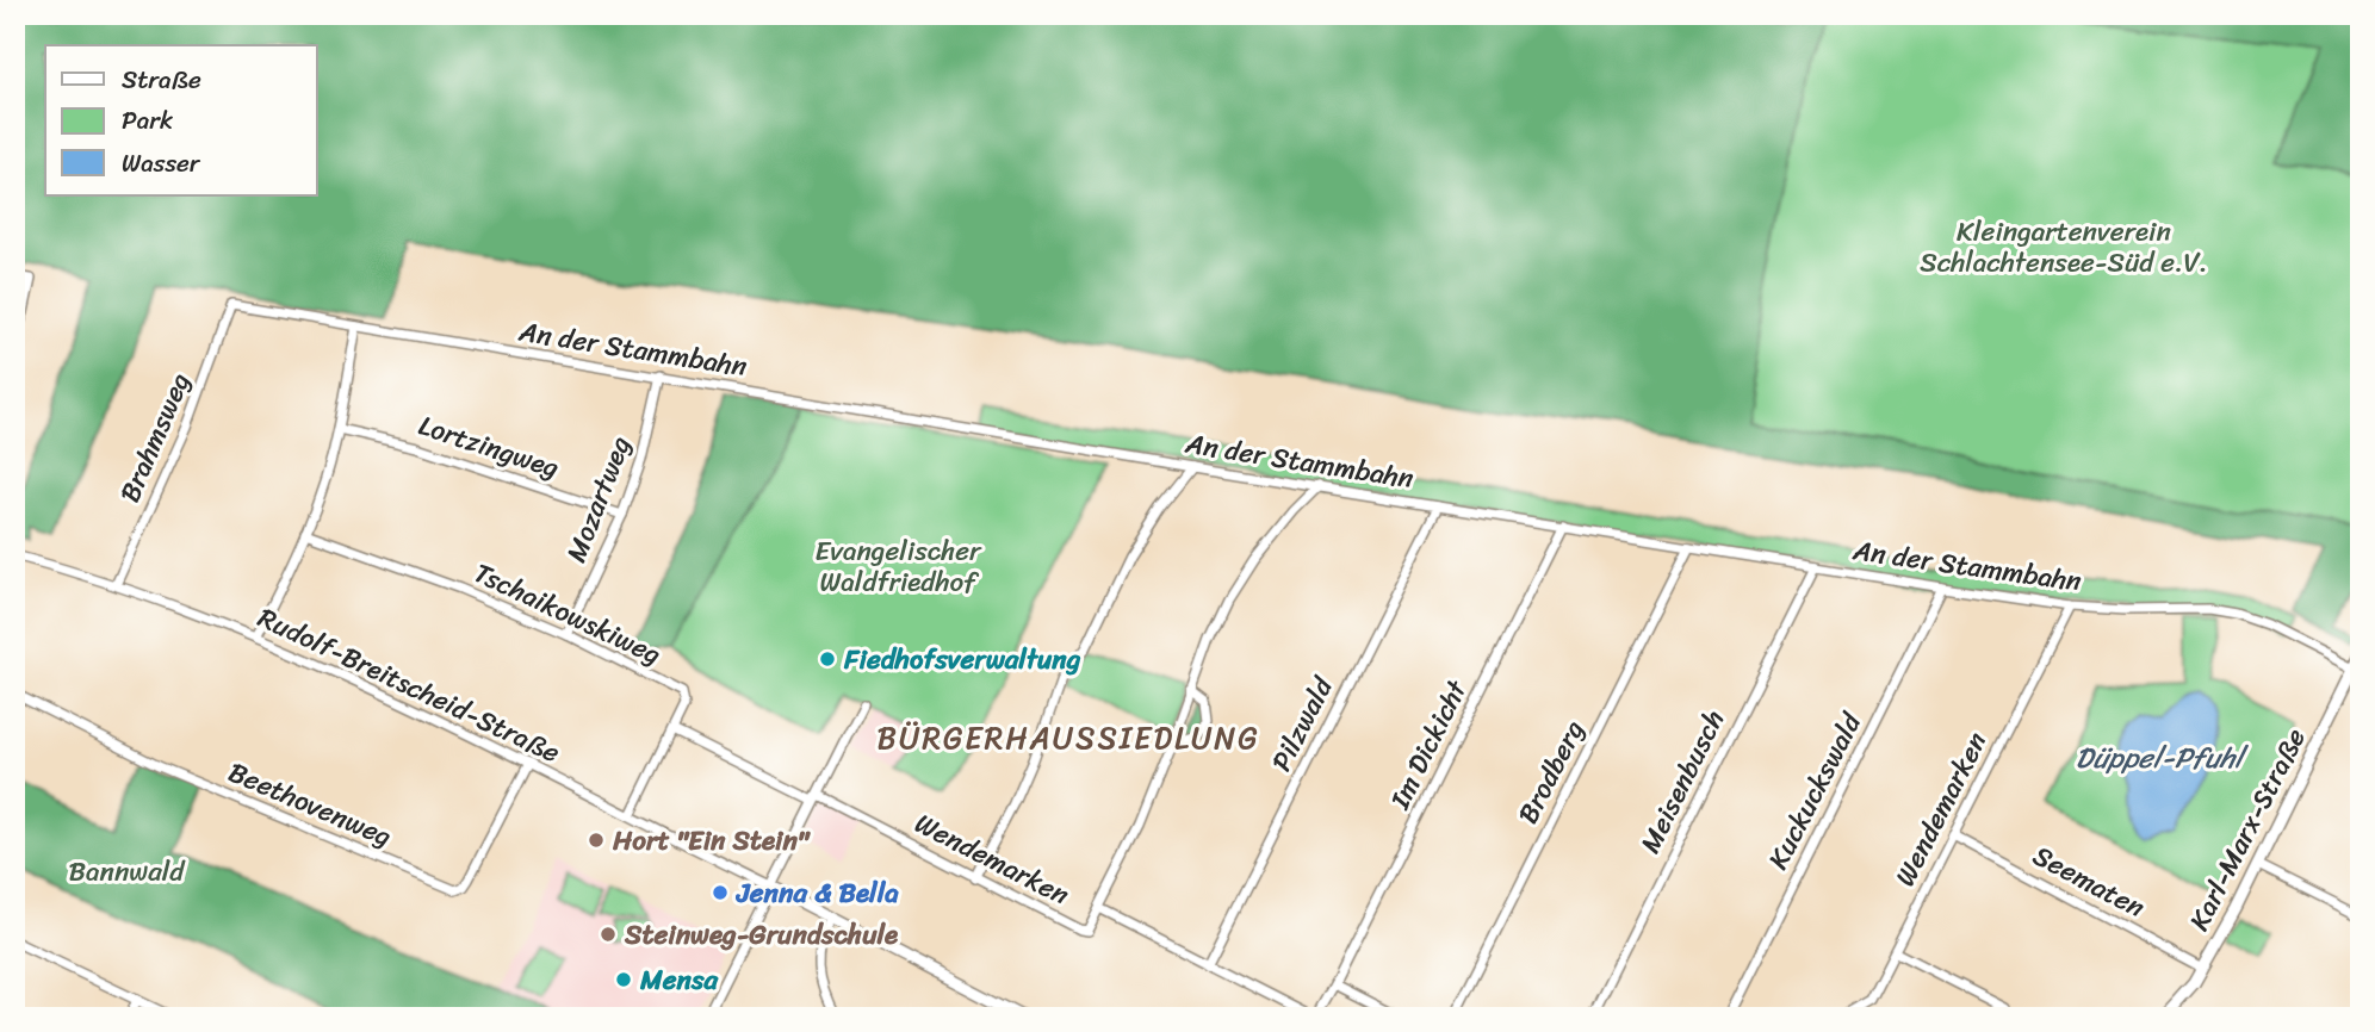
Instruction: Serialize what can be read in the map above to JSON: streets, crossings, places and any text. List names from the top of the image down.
{
  "streets": {
    "street": [
      "An der Stammbahn",
      "Brahmsweg",
      "Lortzingweg",
      "Mozartweg",
      "Tschaikowskiweg",
      "Rudolf-Breitscheid-Straße",
      "Pilzwald",
      "Im Dickicht",
      "Brodberg",
      "Meisenbusch",
      "Kuckuckswald",
      "Beethovenweg",
      "Wendemarken",
      "Karl-Marx-Straße",
      "Seematen"
    ]
  },
  "crossings": [
    ["An der Stammbahn", "Brahmsweg"],
    ["An der Stammbahn", "Mozartweg"],
    ["An der Stammbahn", "Pilzwald"],
    ["An der Stammbahn", "Im Dickicht"],
    ["An der Stammbahn", "Brodberg"],
    ["An der Stammbahn", "Meisenbusch"],
    ["An der Stammbahn", "Kuckuckswald"],
    ["An der Stammbahn", "Wendemarken"],
    ["An der Stammbahn", "Karl-Marx-Straße"],
    ["Brahmsweg", "Rudolf-Breitscheid-Straße"],
    ["Lortzingweg", "Mozartweg"],
    ["Mozartweg", "Tschaikowskiweg"],
    ["Tschaikowskiweg", "Rudolf-Breitscheid-Straße"],
    ["Tschaikowskiweg", "Wendemarken"],
    ["Rudolf-Breitscheid-Straße", "Beethovenweg"],
    ["Pilzwald", "Wendemarken"],
    ["Im Dickicht", "Wendemarken"],
    ["Wendemarken", "Seematen"],
    ["Karl-Marx-Straße", "Seematen"]
  ],
  "districts": ["BÜRGERHAUSSIEDLUNG"],
  "water": ["Düppel-Pfuhl"],
  "parks": ["Kleingartenverein Schlachtensee-Süd e.V.", "Evangelischer Waldfriedhof", "Bannwald"],
  "places": [
    "Fiedhofsverwaltung",
    "Hort \"Ein Stein\"",
    "Jenna & Bella",
    "Steinweg-Grundschule",
    "Mensa"
  ],
  "legend": ["Straße", "Park", "Wasser"]
}
